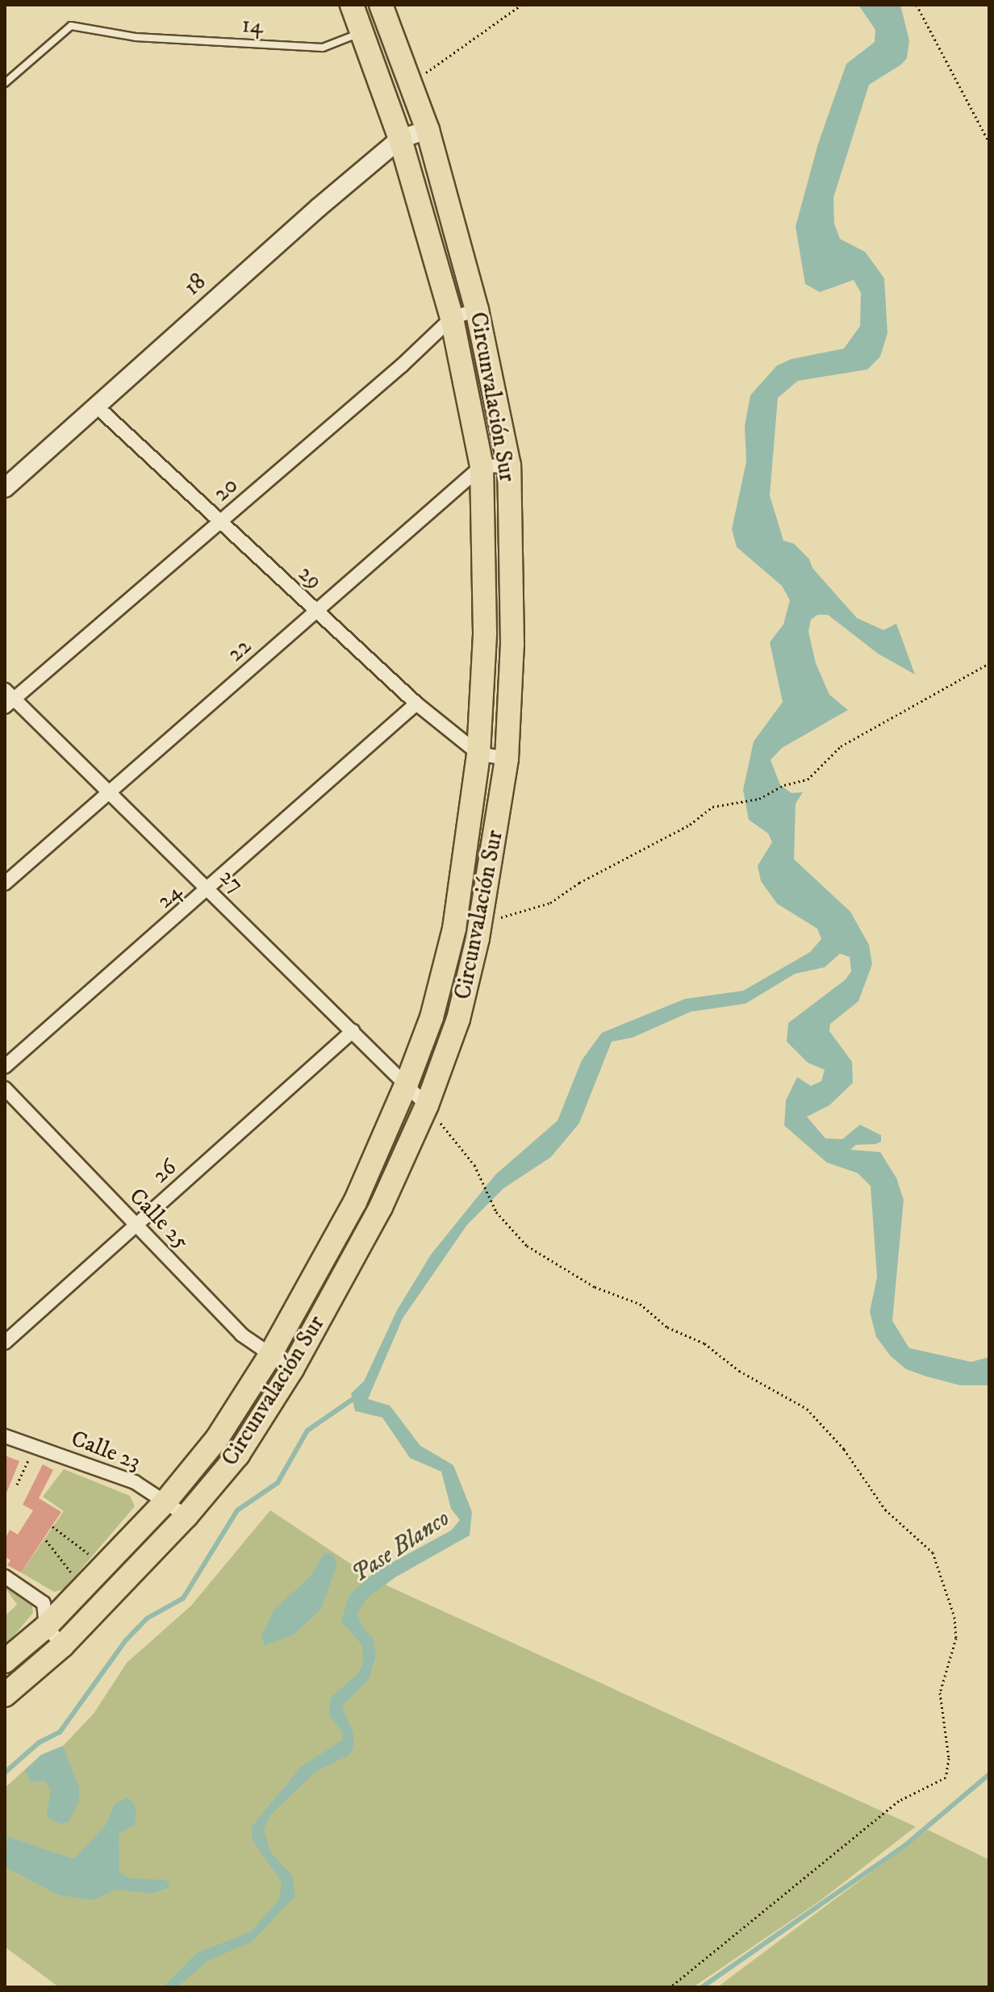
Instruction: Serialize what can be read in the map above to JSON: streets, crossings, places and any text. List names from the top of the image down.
{
  "streets": {
    "highway": ["Circunvalación Sur"],
    "street": [
      "18",
      "20",
      "29",
      "22",
      "27",
      "24",
      "26",
      "Calle 25",
      "Calle 23"
    ],
    "lane": ["14"]
  },
  "crossings": [
    ["14", "Circunvalación Sur"],
    ["18", "Circunvalación Sur"],
    ["18", "29"],
    ["Circunvalación Sur", "20"],
    ["Circunvalación Sur", "29"],
    ["Circunvalación Sur", "22"],
    ["Circunvalación Sur", "27"],
    ["Circunvalación Sur", "Calle 25"],
    ["Circunvalación Sur", "Calle 23"],
    ["20", "29"],
    ["20", "27"],
    ["29", "22"],
    ["29", "24"],
    ["22", "27"],
    ["27", "24"],
    ["27", "26"],
    ["26", "Calle 25"]
  ],
  "water": ["Pase Blanco"]
}
